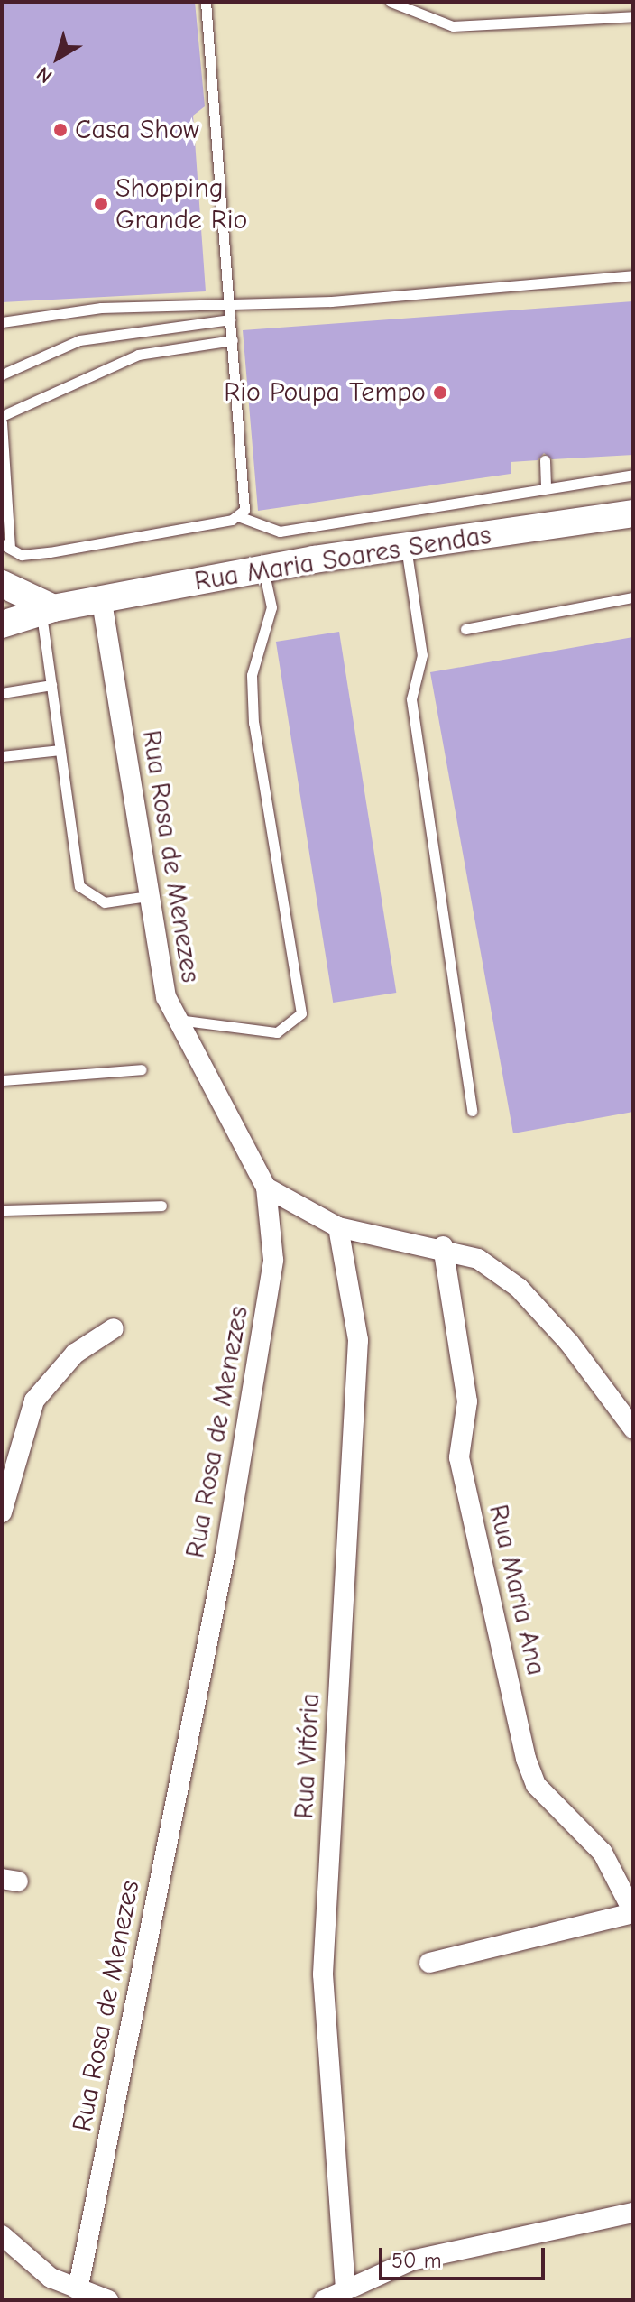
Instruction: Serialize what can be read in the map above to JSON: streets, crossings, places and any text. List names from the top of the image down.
{
  "streets": {
    "main road": ["Rua Maria Soares Sendas"],
    "street": ["Rua Rosa de Menezes", "Rua Maria Ana", "Rua Vitória"]
  },
  "crossings": [
    ["Rua Maria Soares Sendas", "Rua Rosa de Menezes"]
  ],
  "places": ["Casa Show", "Shopping Grande Rio", "Rio Poupa Tempo"],
  "scale_bar": "50 m",
  "north": "bottom left"
}
